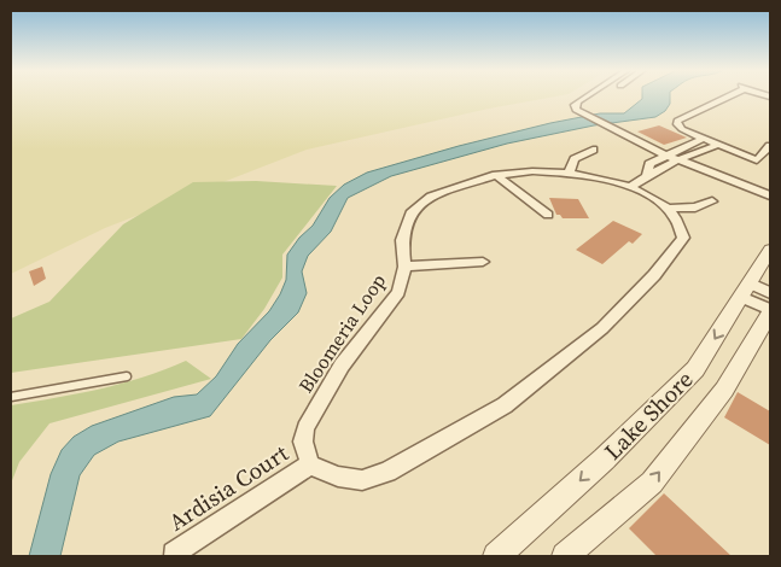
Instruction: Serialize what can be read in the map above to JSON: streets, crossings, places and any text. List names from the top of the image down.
{
  "streets": {
    "street": ["Bloomeria Loop", "Lake Shore", "Ardisia Court"]
  },
  "crossings": [
    ["Bloomeria Loop", "Ardisia Court"]
  ]
}
